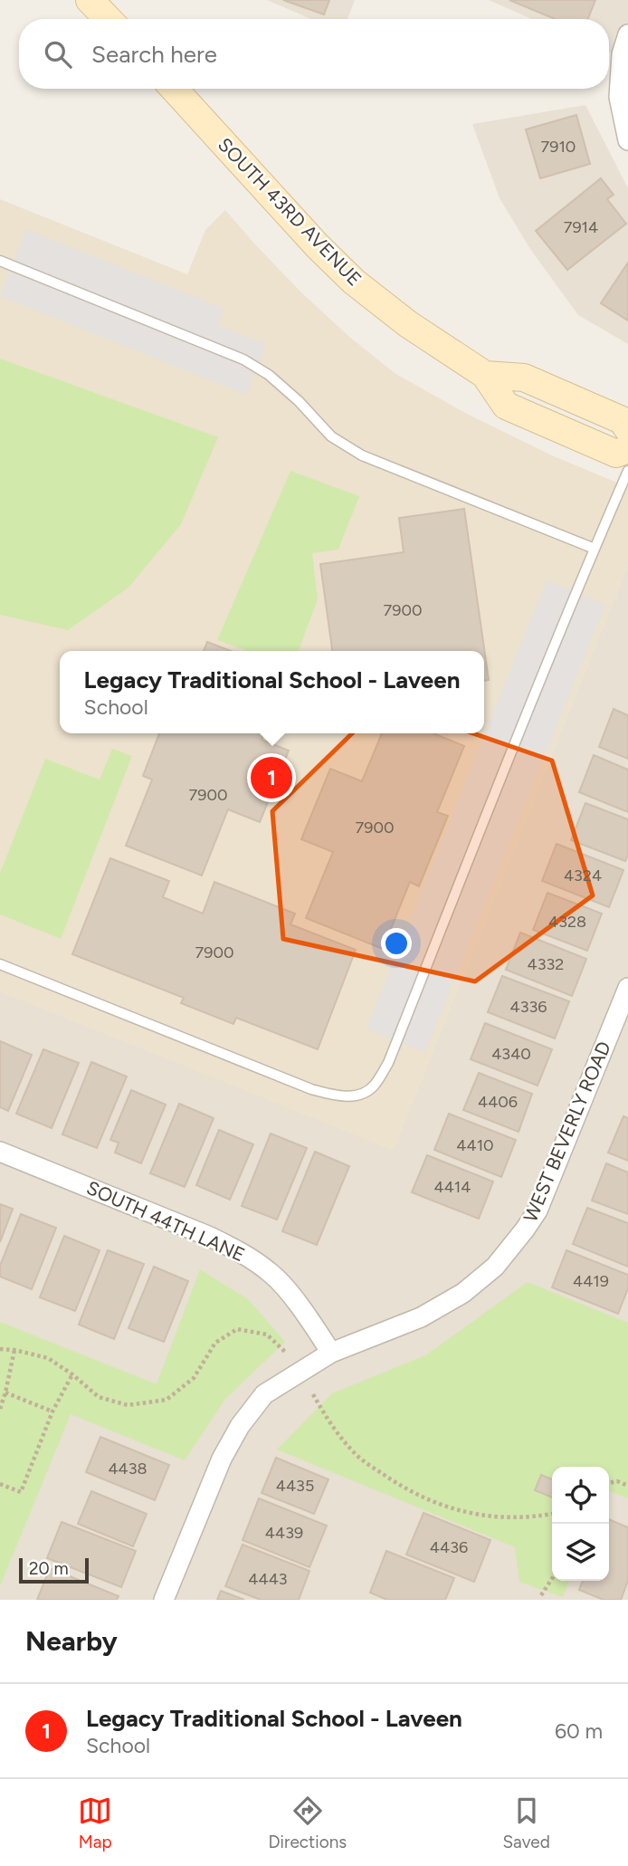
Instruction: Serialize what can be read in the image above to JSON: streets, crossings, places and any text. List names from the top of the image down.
{
  "streets": {
    "street": ["SOUTH 43RD AVENUE", "WEST BEVERLY ROAD", "SOUTH 44TH LANE"]
  },
  "crossings": [
    ["WEST BEVERLY ROAD", "SOUTH 44TH LANE"]
  ],
  "house_numbers": [
    "7910",
    "7914",
    "7900",
    "7900",
    "7900",
    "4324",
    "4328",
    "7900",
    "4332",
    "4336",
    "4340",
    "4406",
    "4410",
    "4414",
    "4419",
    "4438",
    "4435",
    "4439",
    "4436",
    "4443"
  ],
  "scale_bar": "20 m",
  "page": {
    "search": "Search here",
    "popup": ["Legacy Traditional School - Laveen", "School"],
    "pins": "1",
    "scale": "20 m",
    "heading": "Nearby",
    "list": [
      {
        "mark": "1",
        "name": "Legacy Traditional School - Laveen",
        "note": "School",
        "value": "60 m"
      }
    ],
    "nav": ["Map", "Directions", "Saved"]
  }
}
